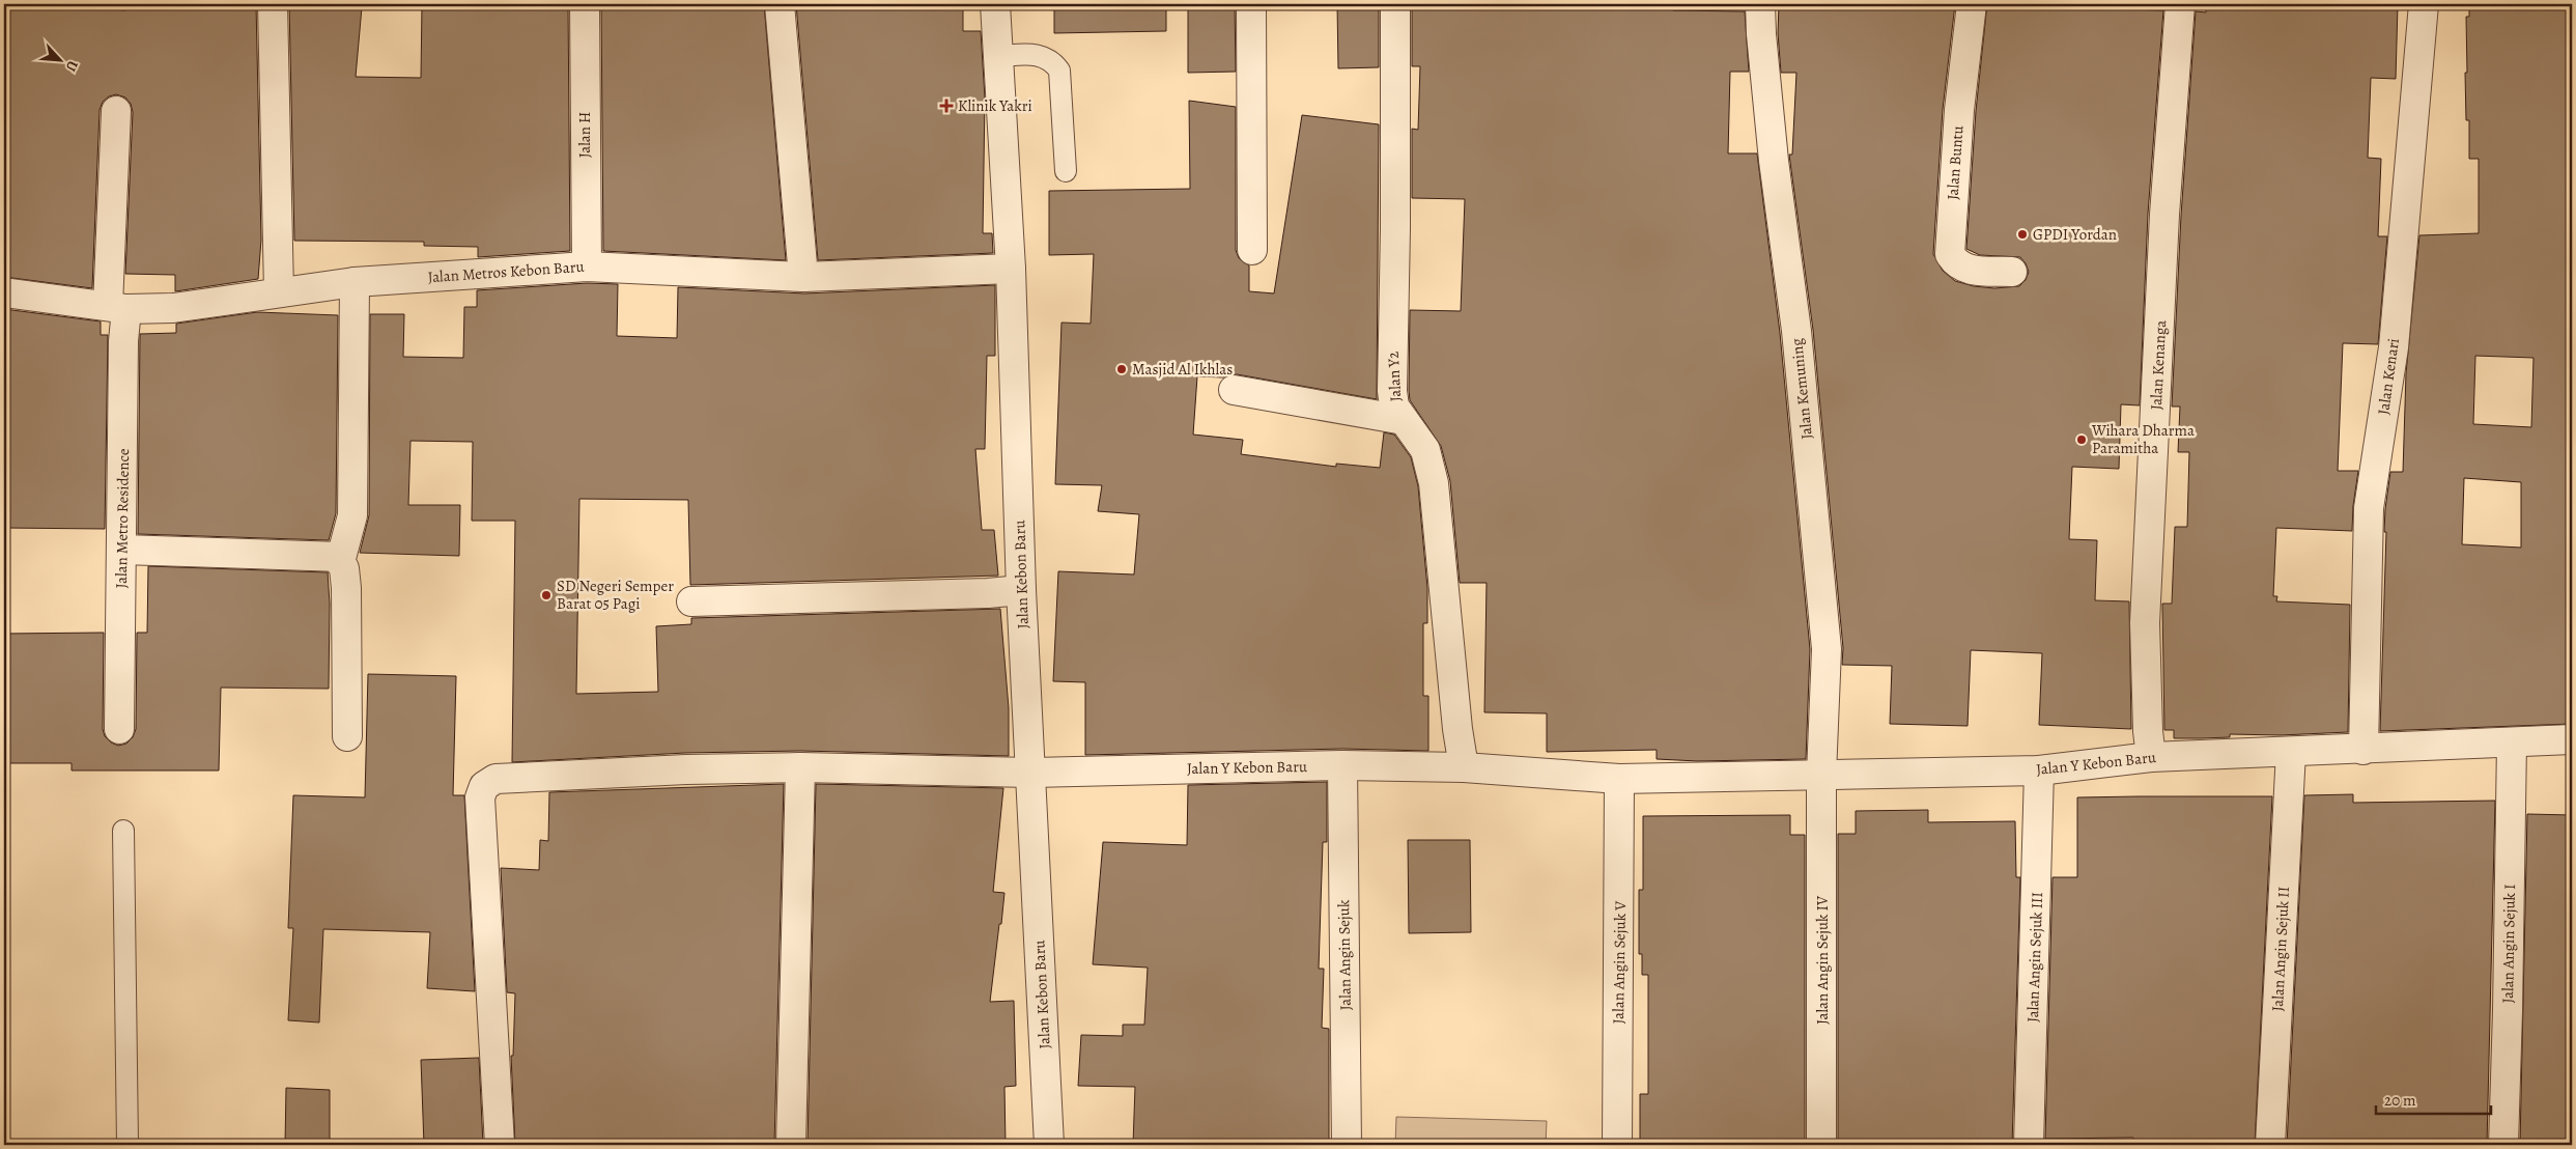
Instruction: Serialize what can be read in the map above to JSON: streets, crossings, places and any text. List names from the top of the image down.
{
  "streets": {
    "street": [
      "Jalan H",
      "Jalan Buntu",
      "Jalan Metros Kebon Baru",
      "Jalan Kenanga",
      "Jalan Y2",
      "Jalan Kenari",
      "Jalan Kemuning",
      "Jalan Metro Residence",
      "Jalan Kebon Baru",
      "Jalan Y Kebon Baru",
      "Jalan Angin Sejuk I",
      "Jalan Angin Sejuk II",
      "Jalan Angin Sejuk",
      "Jalan Angin Sejuk III",
      "Jalan Angin Sejuk IV",
      "Jalan Angin Sejuk V"
    ]
  },
  "crossings": [
    ["Jalan H", "Jalan Metros Kebon Baru"],
    ["Jalan Metros Kebon Baru", "Jalan Metro Residence"],
    ["Jalan Metros Kebon Baru", "Jalan Kebon Baru"],
    ["Jalan Kenanga", "Jalan Y Kebon Baru"],
    ["Jalan Y2", "Jalan Y Kebon Baru"],
    ["Jalan Kenari", "Jalan Y Kebon Baru"],
    ["Jalan Kemuning", "Jalan Y Kebon Baru"],
    ["Jalan Kemuning", "Jalan Angin Sejuk IV"],
    ["Jalan Kebon Baru", "Jalan Y Kebon Baru"],
    ["Jalan Y Kebon Baru", "Jalan Angin Sejuk I"],
    ["Jalan Y Kebon Baru", "Jalan Angin Sejuk II"],
    ["Jalan Y Kebon Baru", "Jalan Angin Sejuk"],
    ["Jalan Y Kebon Baru", "Jalan Angin Sejuk III"],
    ["Jalan Y Kebon Baru", "Jalan Angin Sejuk IV"],
    ["Jalan Y Kebon Baru", "Jalan Angin Sejuk V"]
  ],
  "places": {
    "health": ["Klinik Yakri"],
    "other": [
      "GPDI Yordan",
      "Masjid Al Ikhlas",
      "Wihara Dharma Paramitha",
      "SD Negeri Semper Barat 05 Pagi"
    ]
  },
  "scale_bar": "20 m",
  "north": "bottom right"
}
